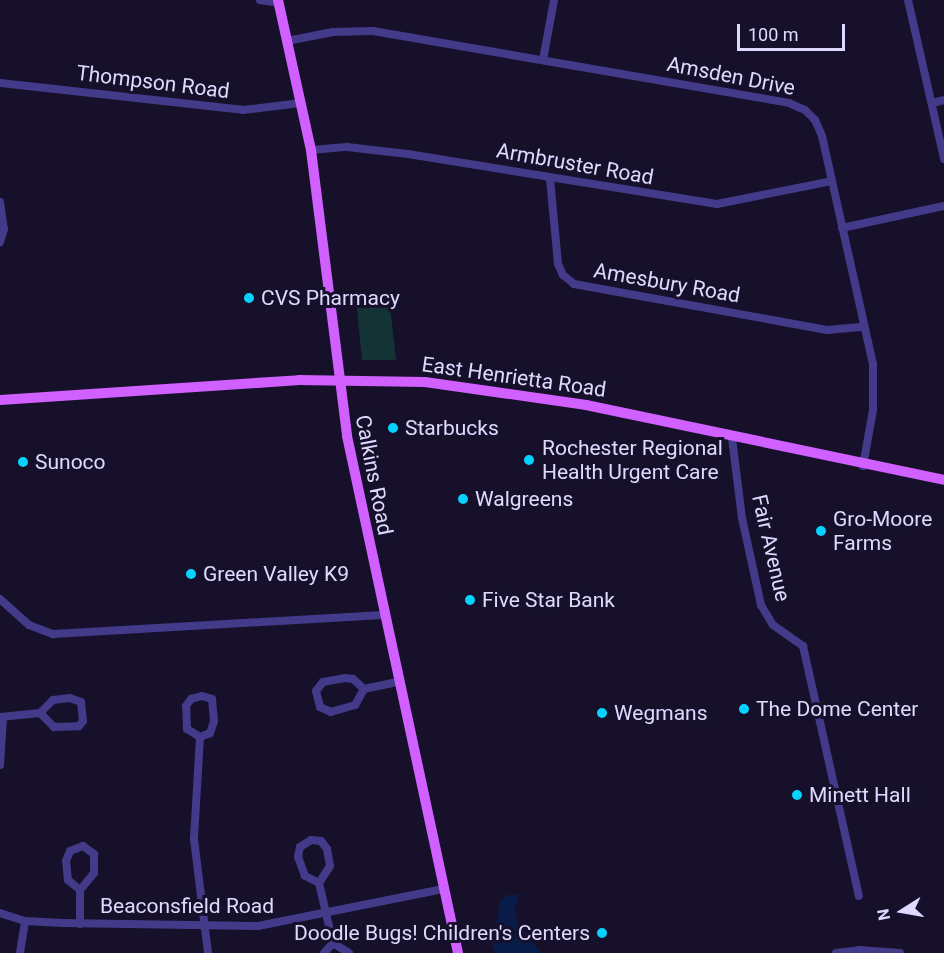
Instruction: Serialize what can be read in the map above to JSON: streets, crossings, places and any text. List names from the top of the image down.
{
  "streets": {
    "main road": ["East Henrietta Road", "Calkins Road"],
    "street": [
      "Amsden Drive",
      "Thompson Road",
      "Armbruster Road",
      "Amesbury Road",
      "Fair Avenue",
      "Beaconsfield Road"
    ]
  },
  "crossings": [
    ["Amsden Drive", "Armbruster Road"],
    ["Amsden Drive", "Amesbury Road"],
    ["Amsden Drive", "East Henrietta Road"],
    ["Amsden Drive", "Calkins Road"],
    ["Thompson Road", "Calkins Road"],
    ["Armbruster Road", "Amesbury Road"],
    ["Armbruster Road", "Calkins Road"],
    ["East Henrietta Road", "Calkins Road"],
    ["East Henrietta Road", "Fair Avenue"],
    ["Calkins Road", "Beaconsfield Road"]
  ],
  "places": [
    "CVS Pharmacy",
    "Starbucks",
    "Rochester Regional Health Urgent Care",
    "Sunoco",
    "Walgreens",
    "Gro-Moore Farms",
    "Green Valley K9",
    "Five Star Bank",
    "The Dome Center",
    "Wegmans",
    "Minett Hall",
    "Doodle Bugs! Children's Centers"
  ],
  "scale_bar": "100 m",
  "north": "left"
}
